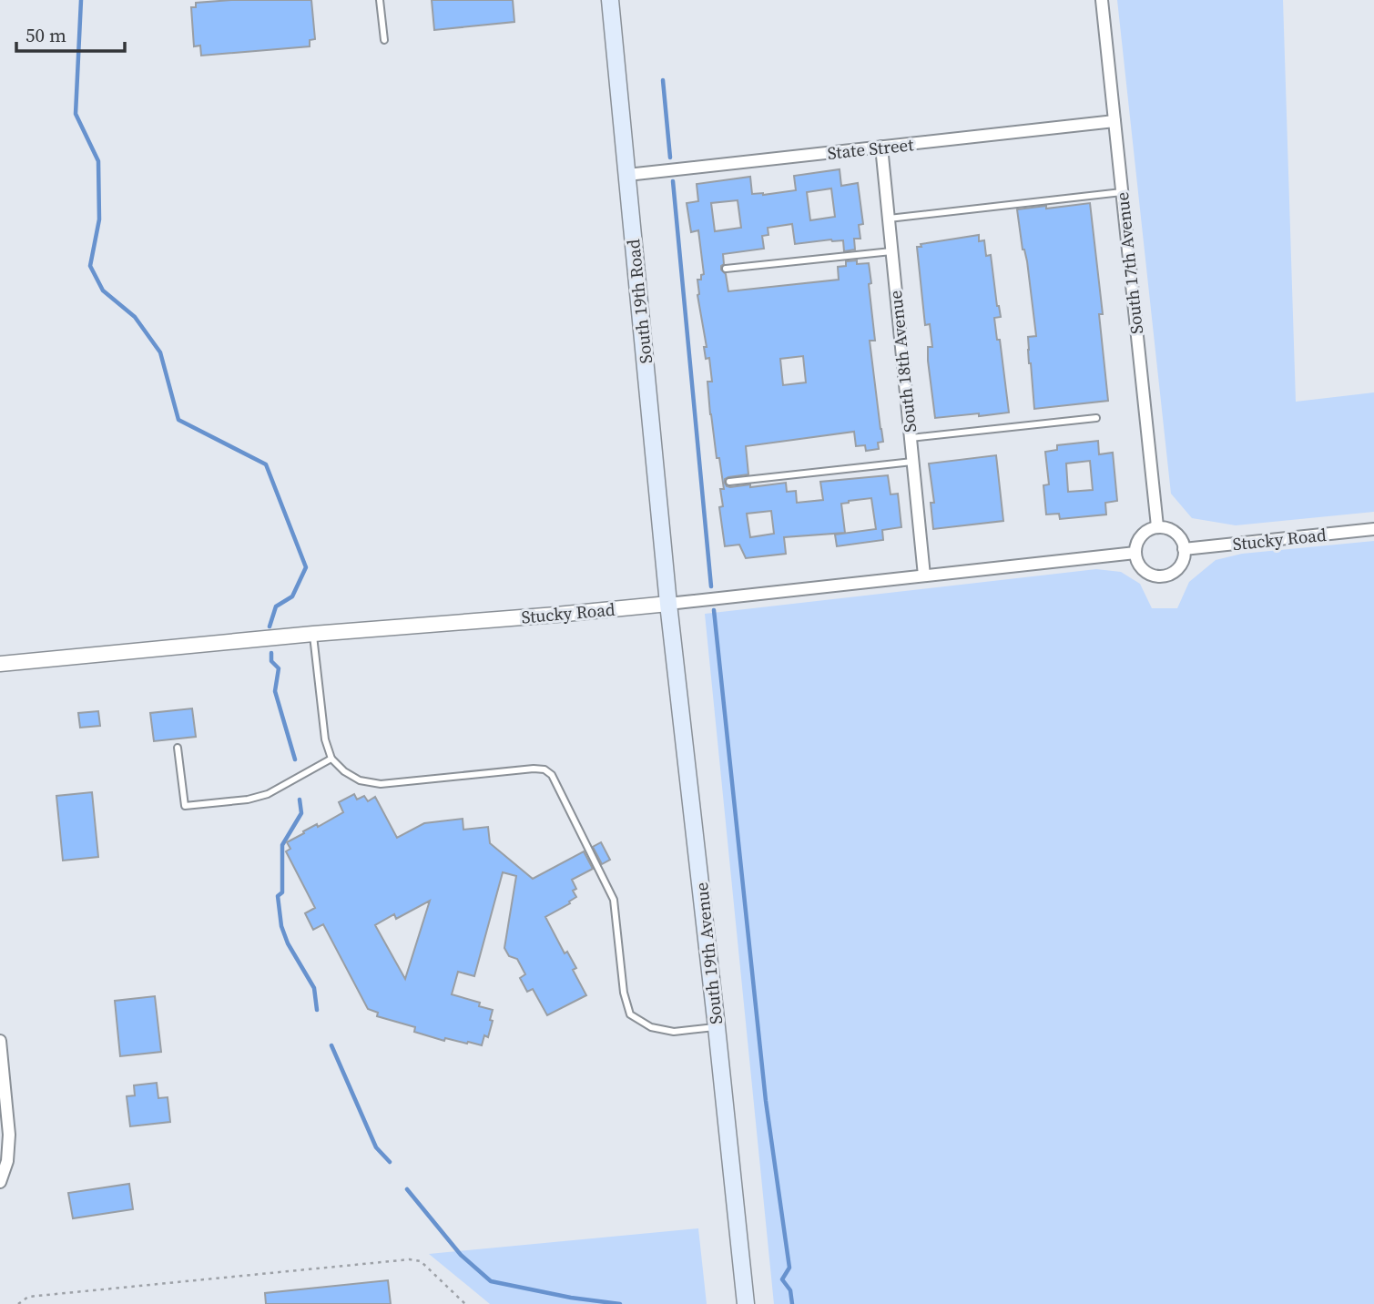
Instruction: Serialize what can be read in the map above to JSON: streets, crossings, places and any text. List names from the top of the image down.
{
  "streets": {
    "main road": ["South 19th Road", "South 19th Avenue"],
    "street": [
      "State Street",
      "South 17th Avenue",
      "South 18th Avenue",
      "Stucky Road"
    ]
  },
  "crossings": [
    ["State Street", "South 17th Avenue"],
    ["State Street", "South 19th Road"],
    ["State Street", "South 18th Avenue"],
    ["South 17th Avenue", "Stucky Road"],
    ["South 19th Road", "Stucky Road"],
    ["South 19th Road", "South 19th Avenue"],
    ["South 18th Avenue", "Stucky Road"],
    ["Stucky Road", "South 19th Avenue"]
  ],
  "scale_bar": "50 m"
}
